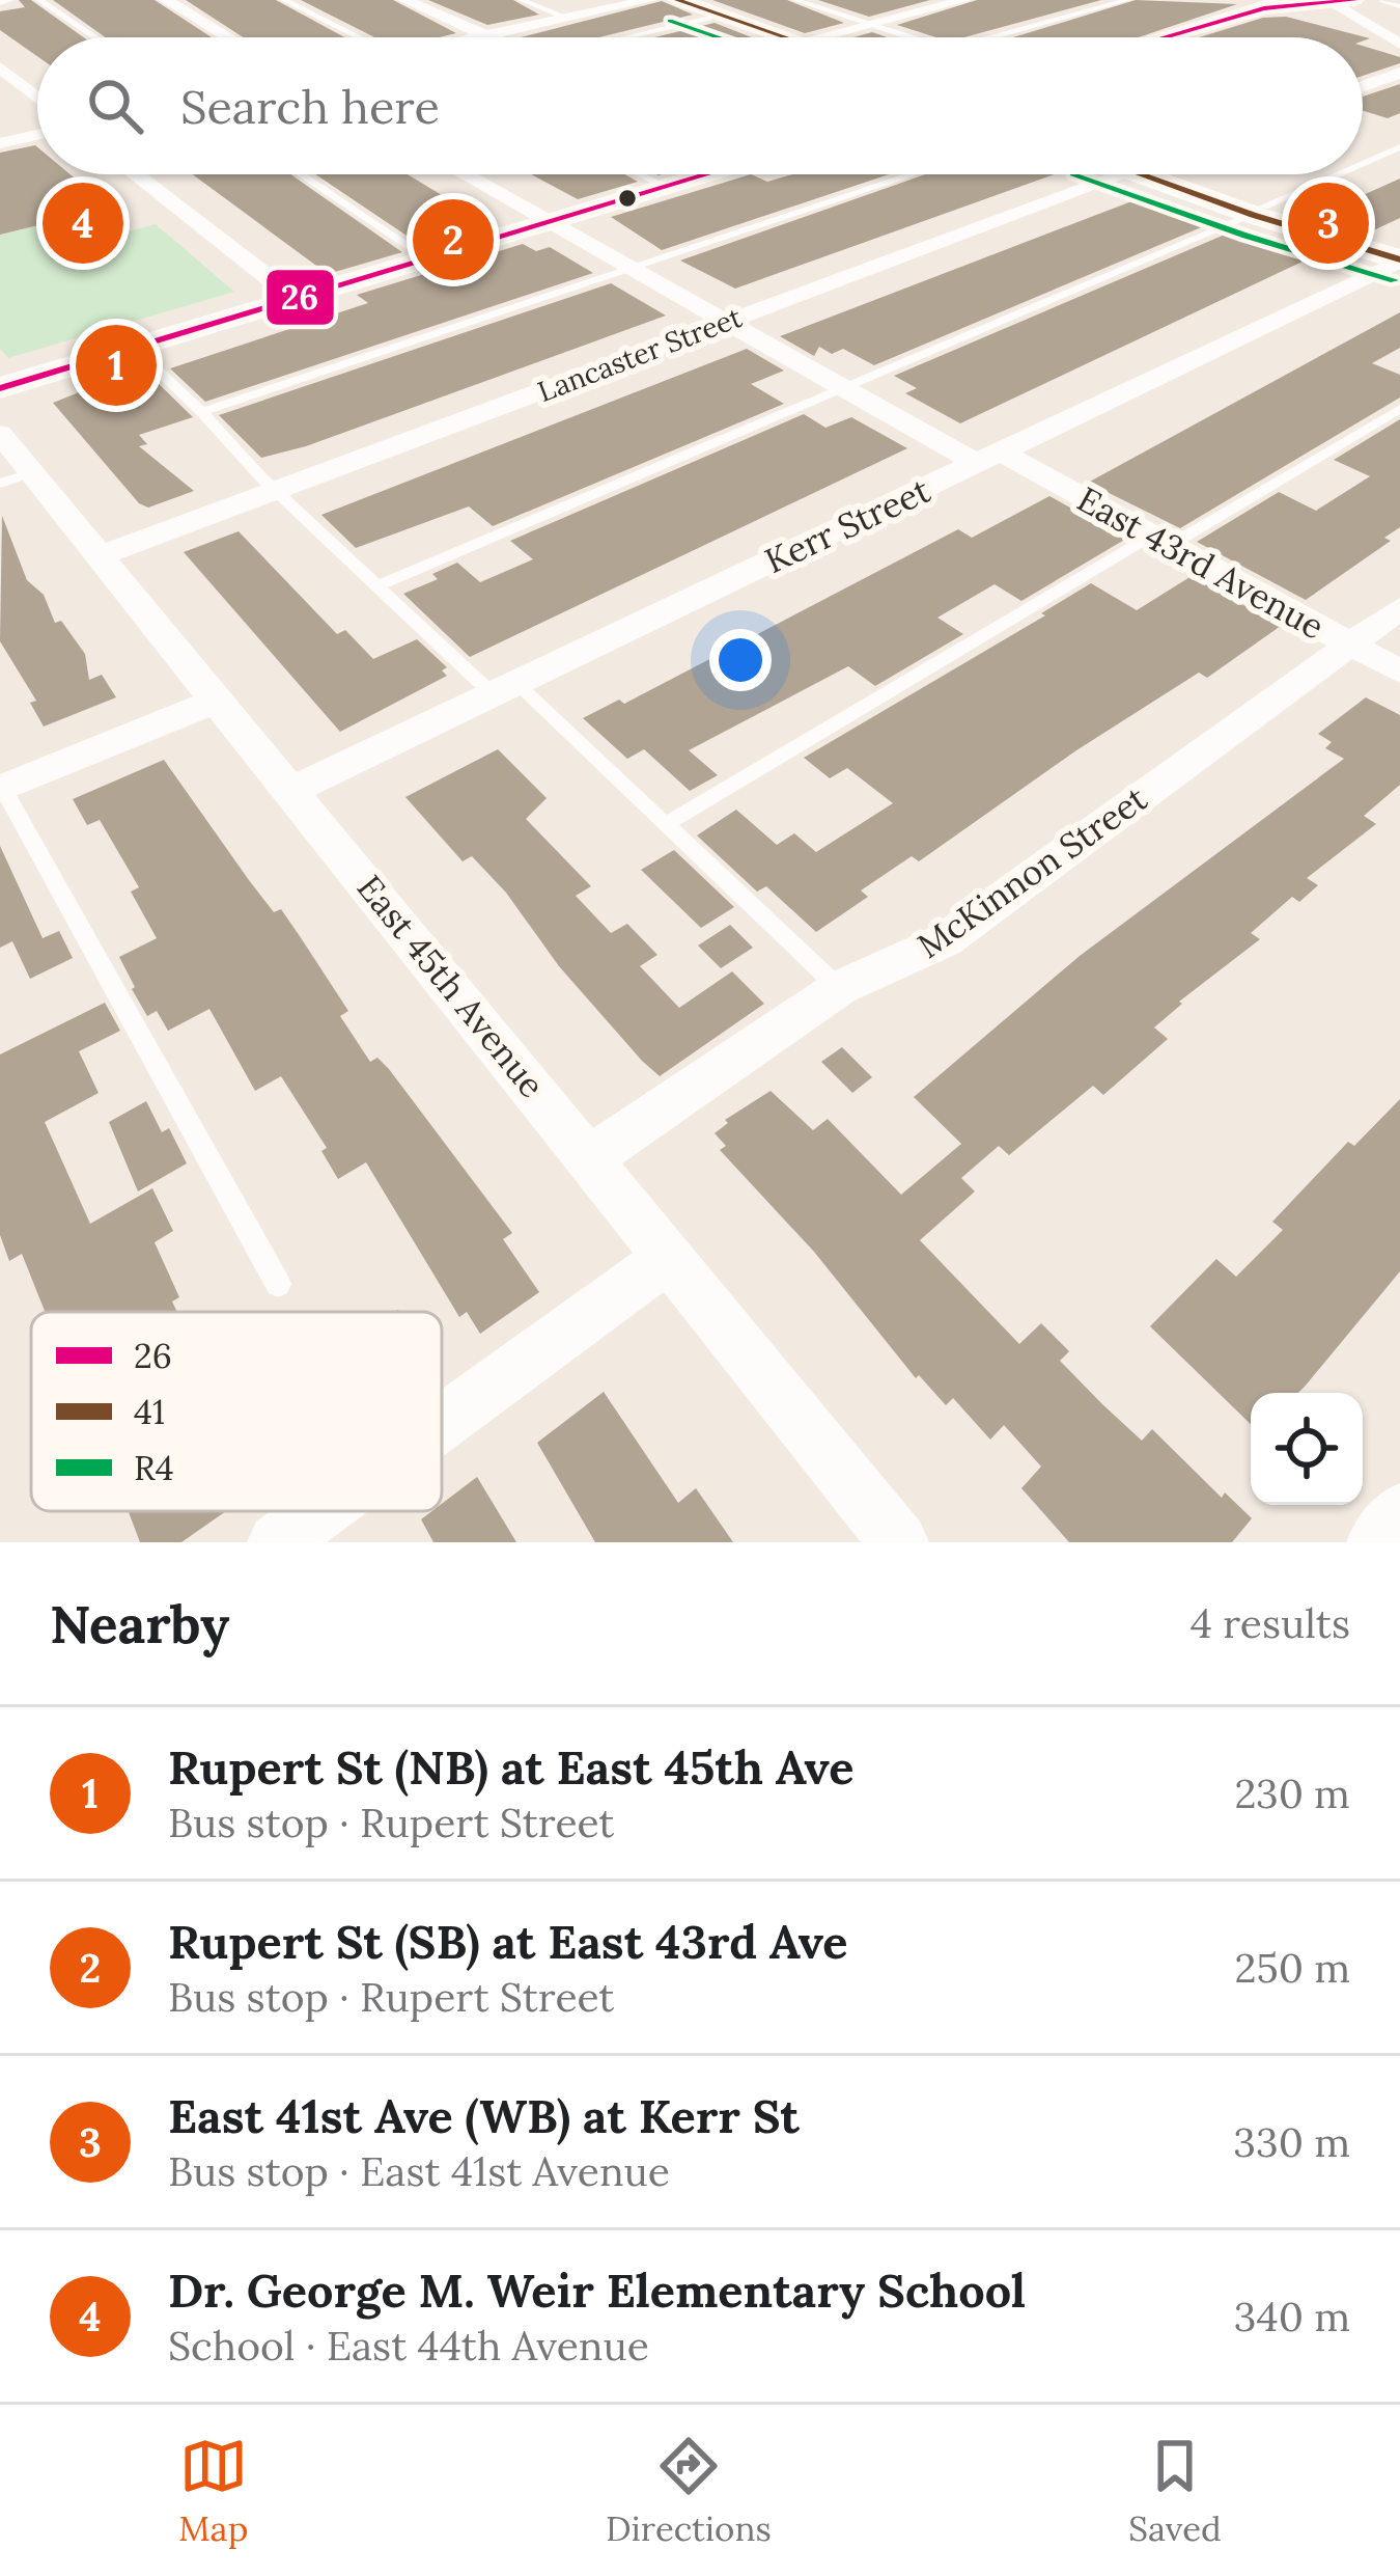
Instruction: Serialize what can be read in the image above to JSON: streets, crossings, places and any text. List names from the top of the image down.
{
  "streets": {
    "street": [
      "Lancaster Street",
      "Kerr Street",
      "East 43rd Avenue",
      "McKinnon Street",
      "East 45th Avenue"
    ]
  },
  "crossings": [
    ["Lancaster Street", "East 43rd Avenue"],
    ["Lancaster Street", "East 45th Avenue"],
    ["Kerr Street", "East 43rd Avenue"],
    ["Kerr Street", "East 45th Avenue"],
    ["East 43rd Avenue", "McKinnon Street"],
    ["McKinnon Street", "East 45th Avenue"]
  ],
  "lines": ["transit line 26", "transit line 41", "transit line R4"],
  "legend": ["26", "41", "R4"],
  "page": {
    "search": "Search here",
    "pins": [
      "3",
      "4",
      "2",
      "1"
    ],
    "heading": ["Nearby", "4 results"],
    "list": [
      {
        "mark": "1",
        "name": "Rupert St (NB) at East 45th Ave",
        "note": "Bus stop · Rupert Street",
        "value": "230 m"
      },
      {
        "mark": "2",
        "name": "Rupert St (SB) at East 43rd Ave",
        "note": "Bus stop · Rupert Street",
        "value": "250 m"
      },
      {
        "mark": "3",
        "name": "East 41st Ave (WB) at Kerr St",
        "note": "Bus stop · East 41st Avenue",
        "value": "330 m"
      },
      {
        "mark": "4",
        "name": "Dr. George M. Weir Elementary School",
        "note": "School · East 44th Avenue",
        "value": "340 m"
      }
    ],
    "nav": ["Map", "Directions", "Saved"]
  }
}
